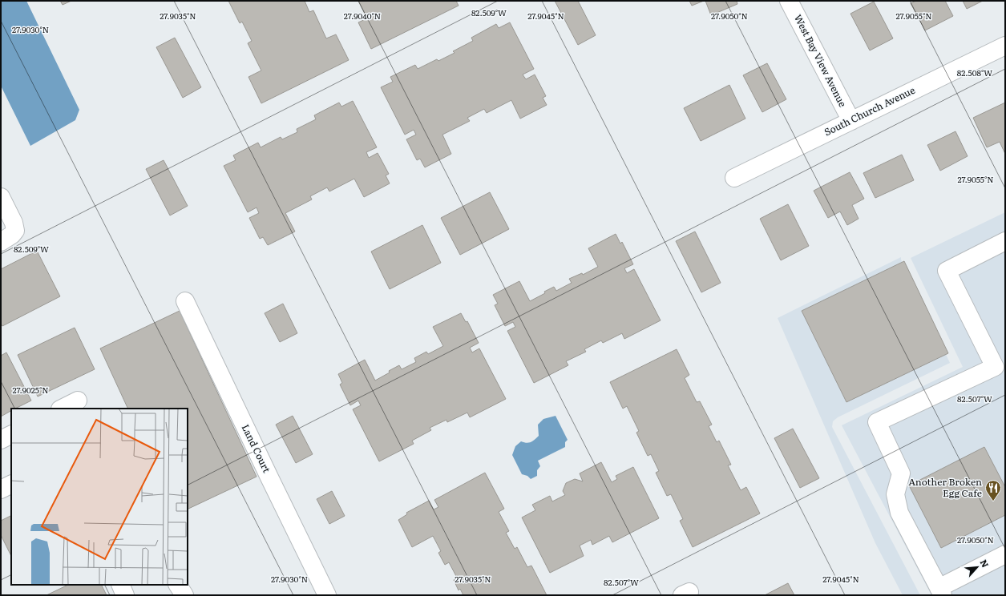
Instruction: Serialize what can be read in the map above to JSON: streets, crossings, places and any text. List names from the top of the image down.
{
  "streets": {
    "street": ["West Bay View Avenue", "South Church Avenue", "Land Court"]
  },
  "crossings": [
    ["West Bay View Avenue", "South Church Avenue"]
  ],
  "places": {
    "restaurant": ["Another Broken Egg Cafe"]
  },
  "north": "top right",
  "coordinates": [
    "82.509°W",
    "27.9035°N",
    "27.9040°N",
    "27.9045°N",
    "27.9050°N",
    "27.9055°N",
    "27.9030°N",
    "82.508°W",
    "27.9025°N",
    "82.507°W"
  ]
}
